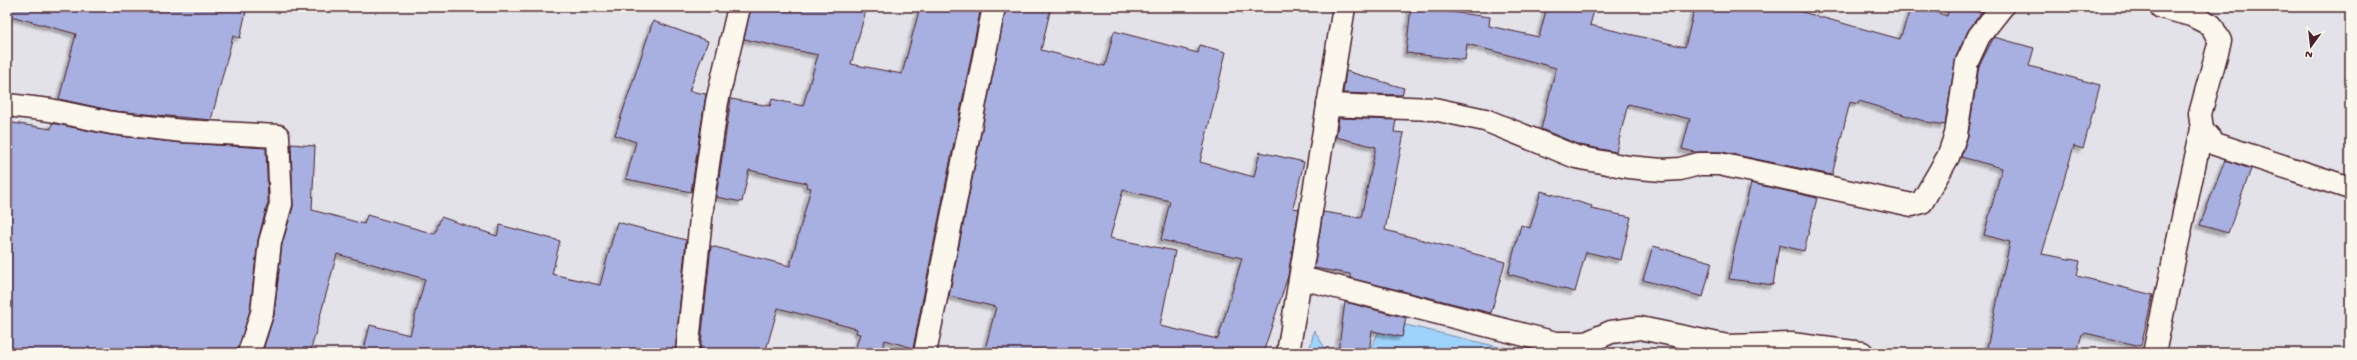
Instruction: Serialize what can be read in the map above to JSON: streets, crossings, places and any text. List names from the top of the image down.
{
  "north": "bottom"
}
